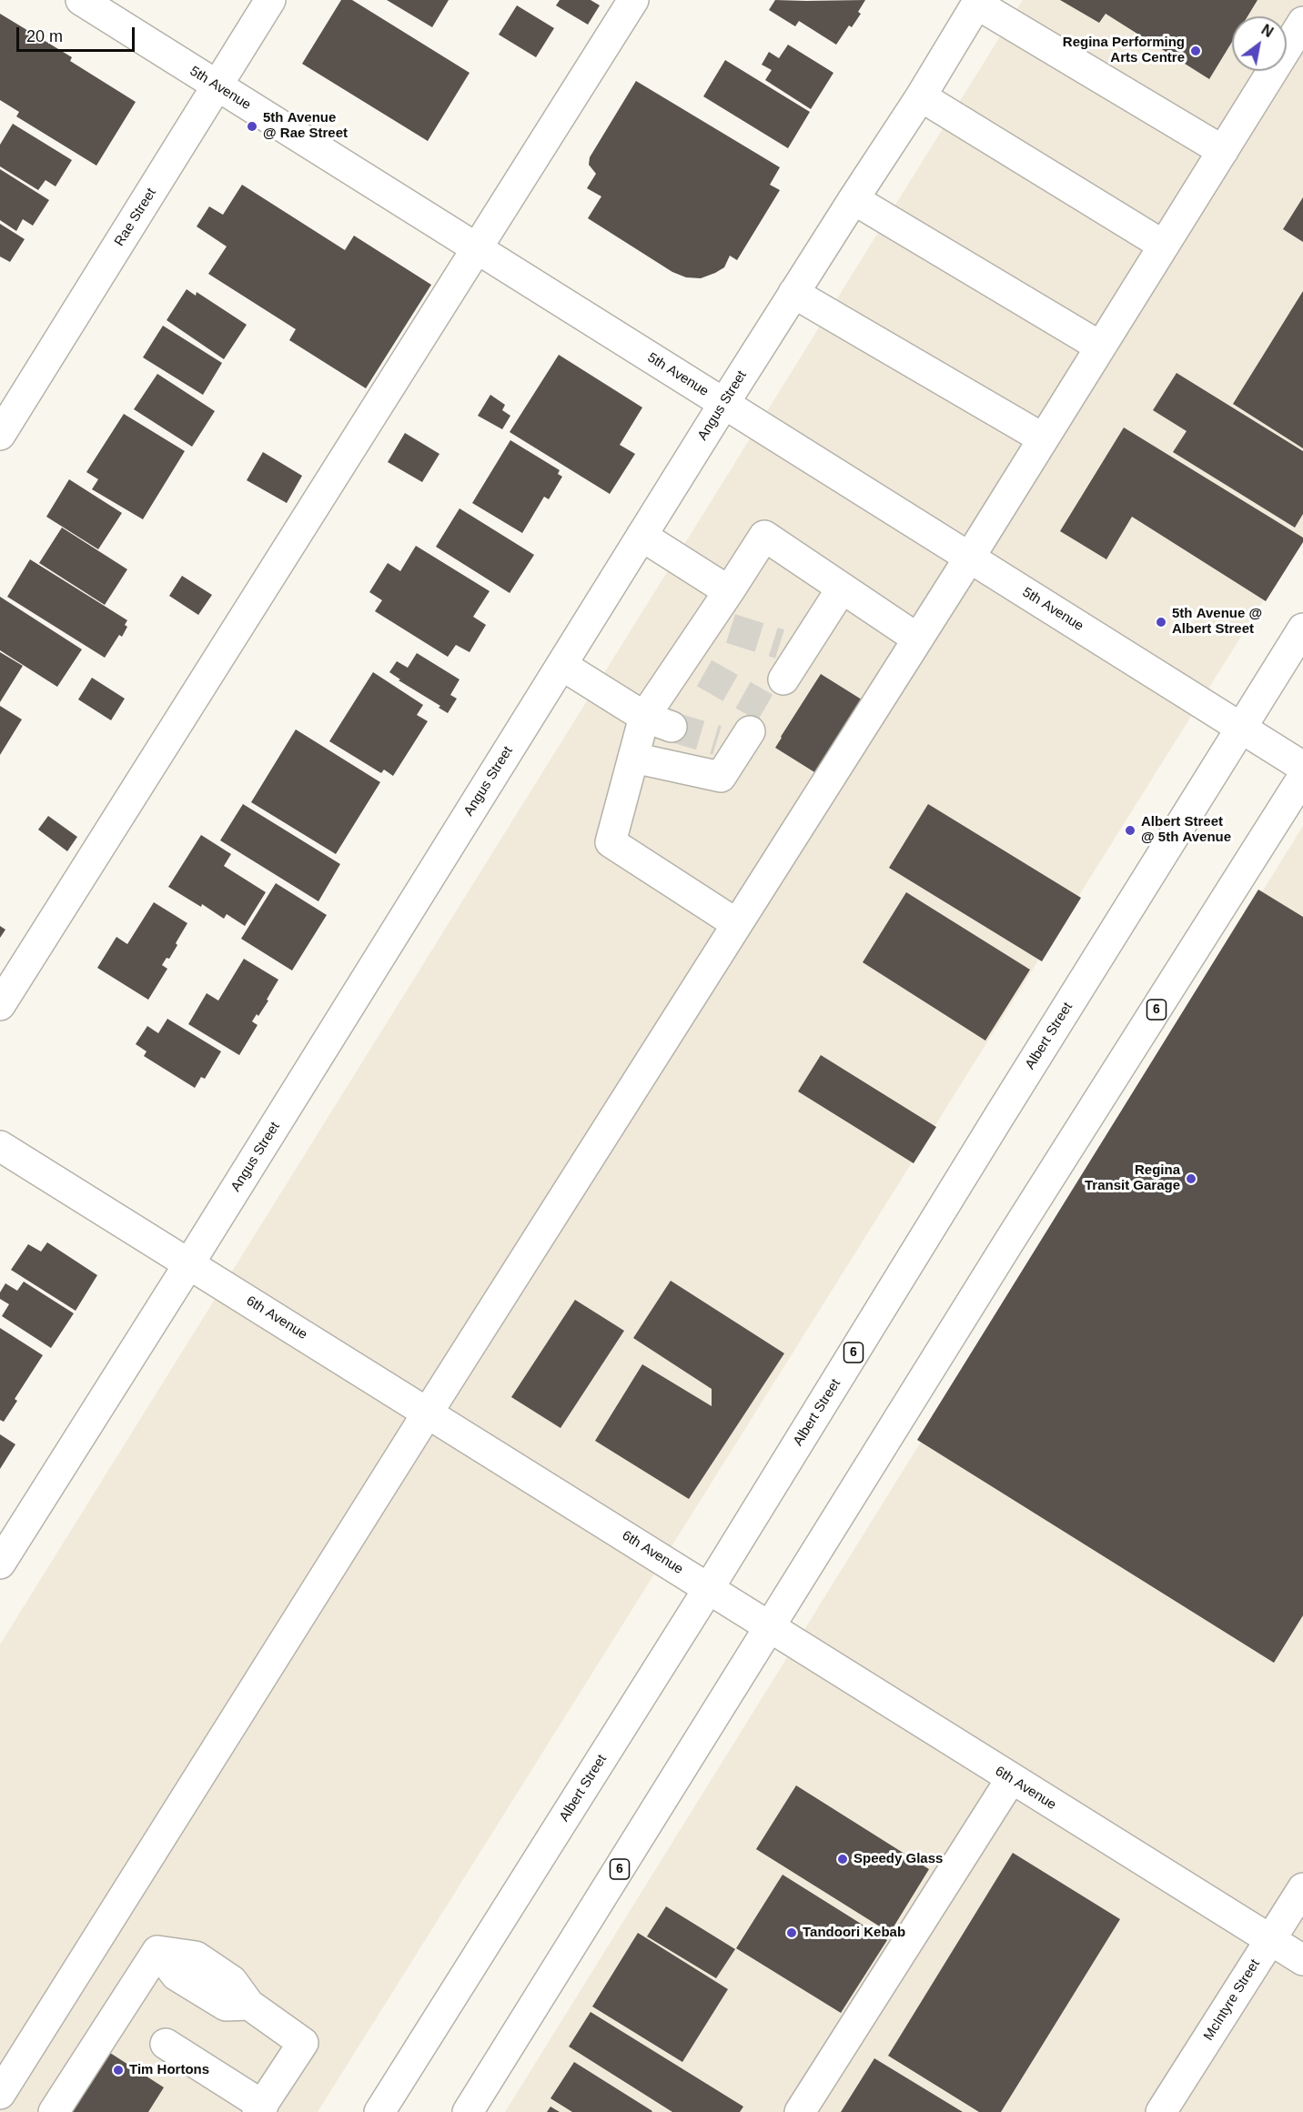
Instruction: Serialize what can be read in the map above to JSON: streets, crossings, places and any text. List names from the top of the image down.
{
  "streets": {
    "street": [
      "5th Avenue",
      "Rae Street",
      "Angus Street",
      "6",
      "Albert Street",
      "6th Avenue",
      "McIntyre Street"
    ]
  },
  "crossings": [
    ["5th Avenue", "Rae Street"],
    ["5th Avenue", "Angus Street"],
    ["5th Avenue", "Albert Street"],
    ["Angus Street", "6th Avenue"],
    ["6", "6th Avenue"],
    ["Albert Street", "6th Avenue"],
    ["6th Avenue", "McIntyre Street"]
  ],
  "places": [
    "Regina Performing Arts Centre",
    "5th Avenue @ Rae Street",
    "5th Avenue @ Albert Street",
    "Albert Street @ 5th Avenue",
    "Regina Transit Garage",
    "Speedy Glass",
    "Tandoori Kebab",
    "Tim Hortons"
  ],
  "scale_bar": "20 m",
  "north": "top right"
}
